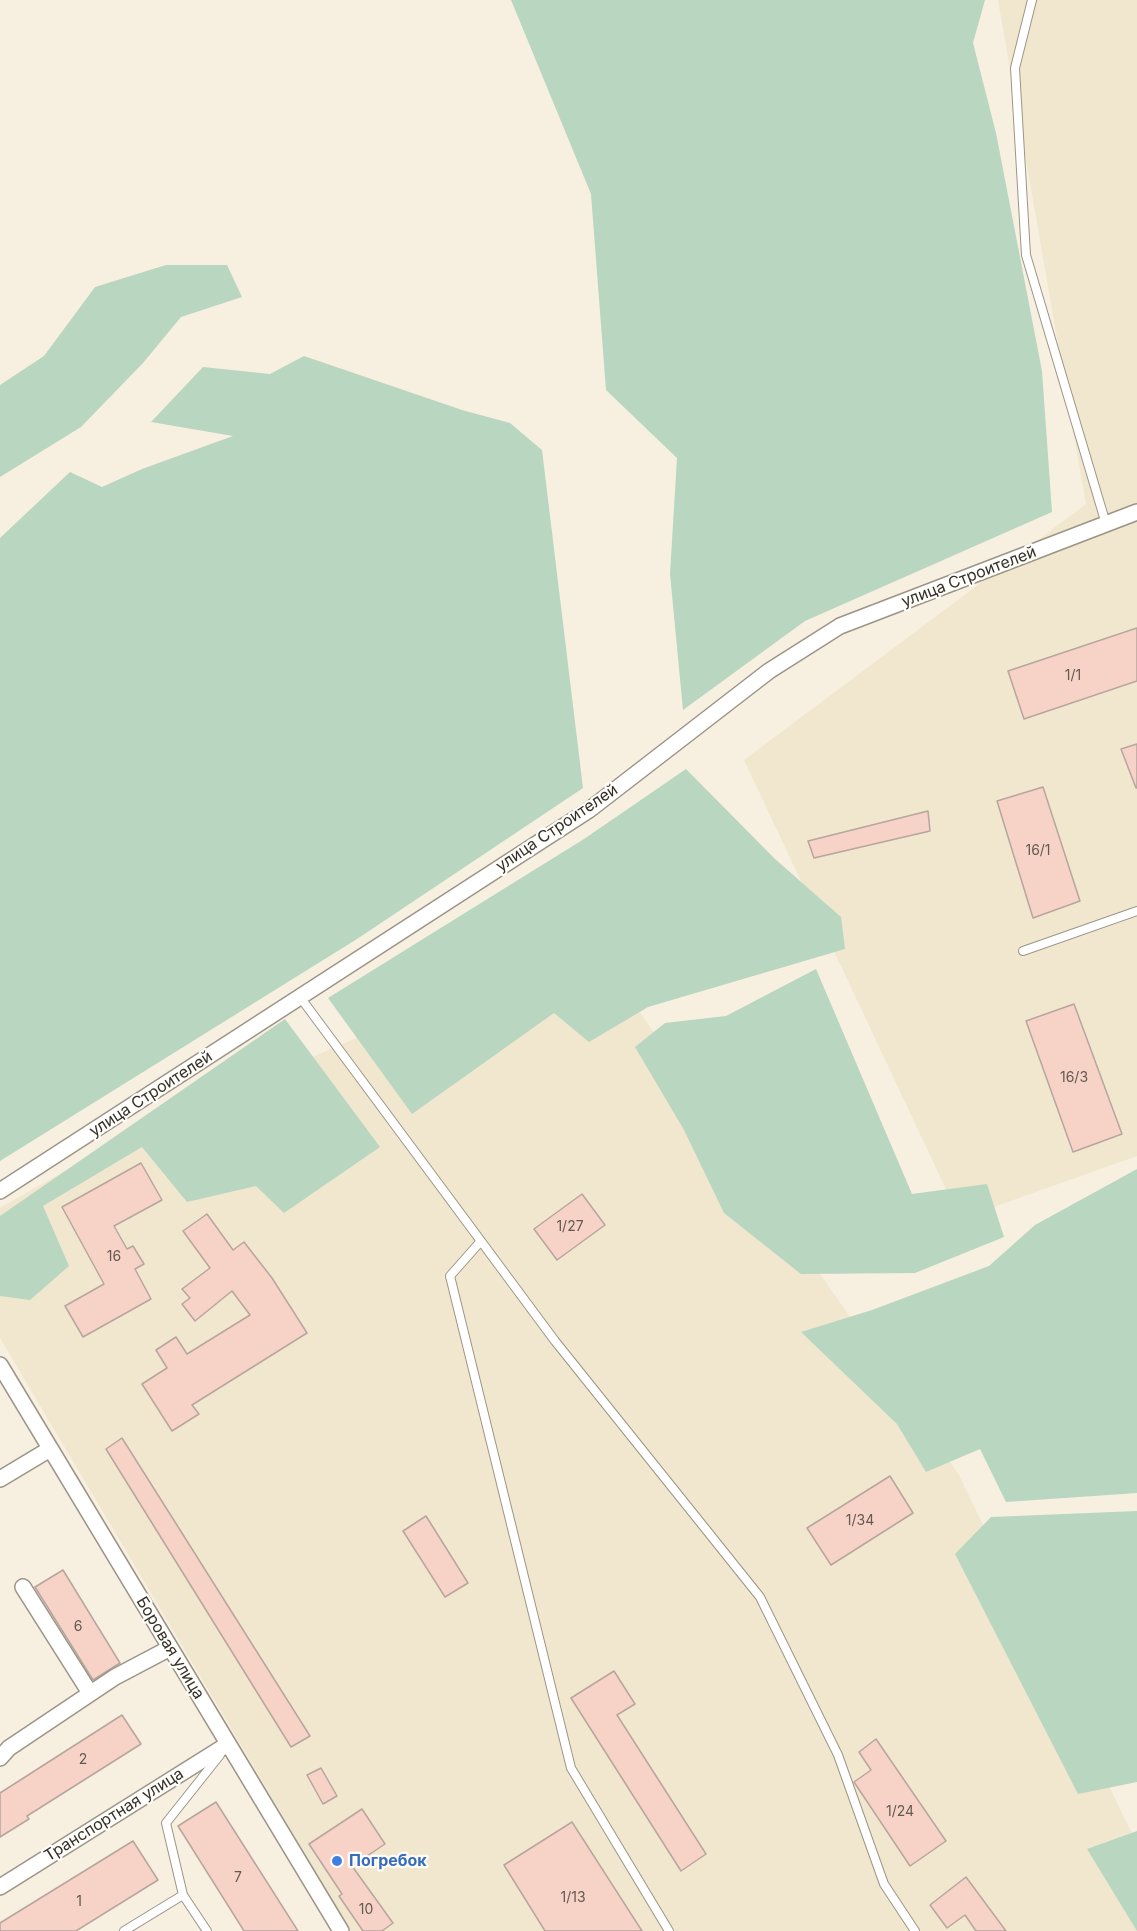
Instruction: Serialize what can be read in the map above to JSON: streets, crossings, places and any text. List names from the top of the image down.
{
  "streets": {
    "street": ["улица Строителей", "Боровая улица", "Транспортная улица"]
  },
  "crossings": [
    ["Боровая улица", "Транспортная улица"]
  ],
  "places": ["Погребок"],
  "house_numbers": [
    "1/1",
    "16/1",
    "16/3",
    "1/27",
    "16",
    "1/34",
    "6",
    "2",
    "1/24",
    "7",
    "1/13",
    "1",
    "10"
  ]
}
